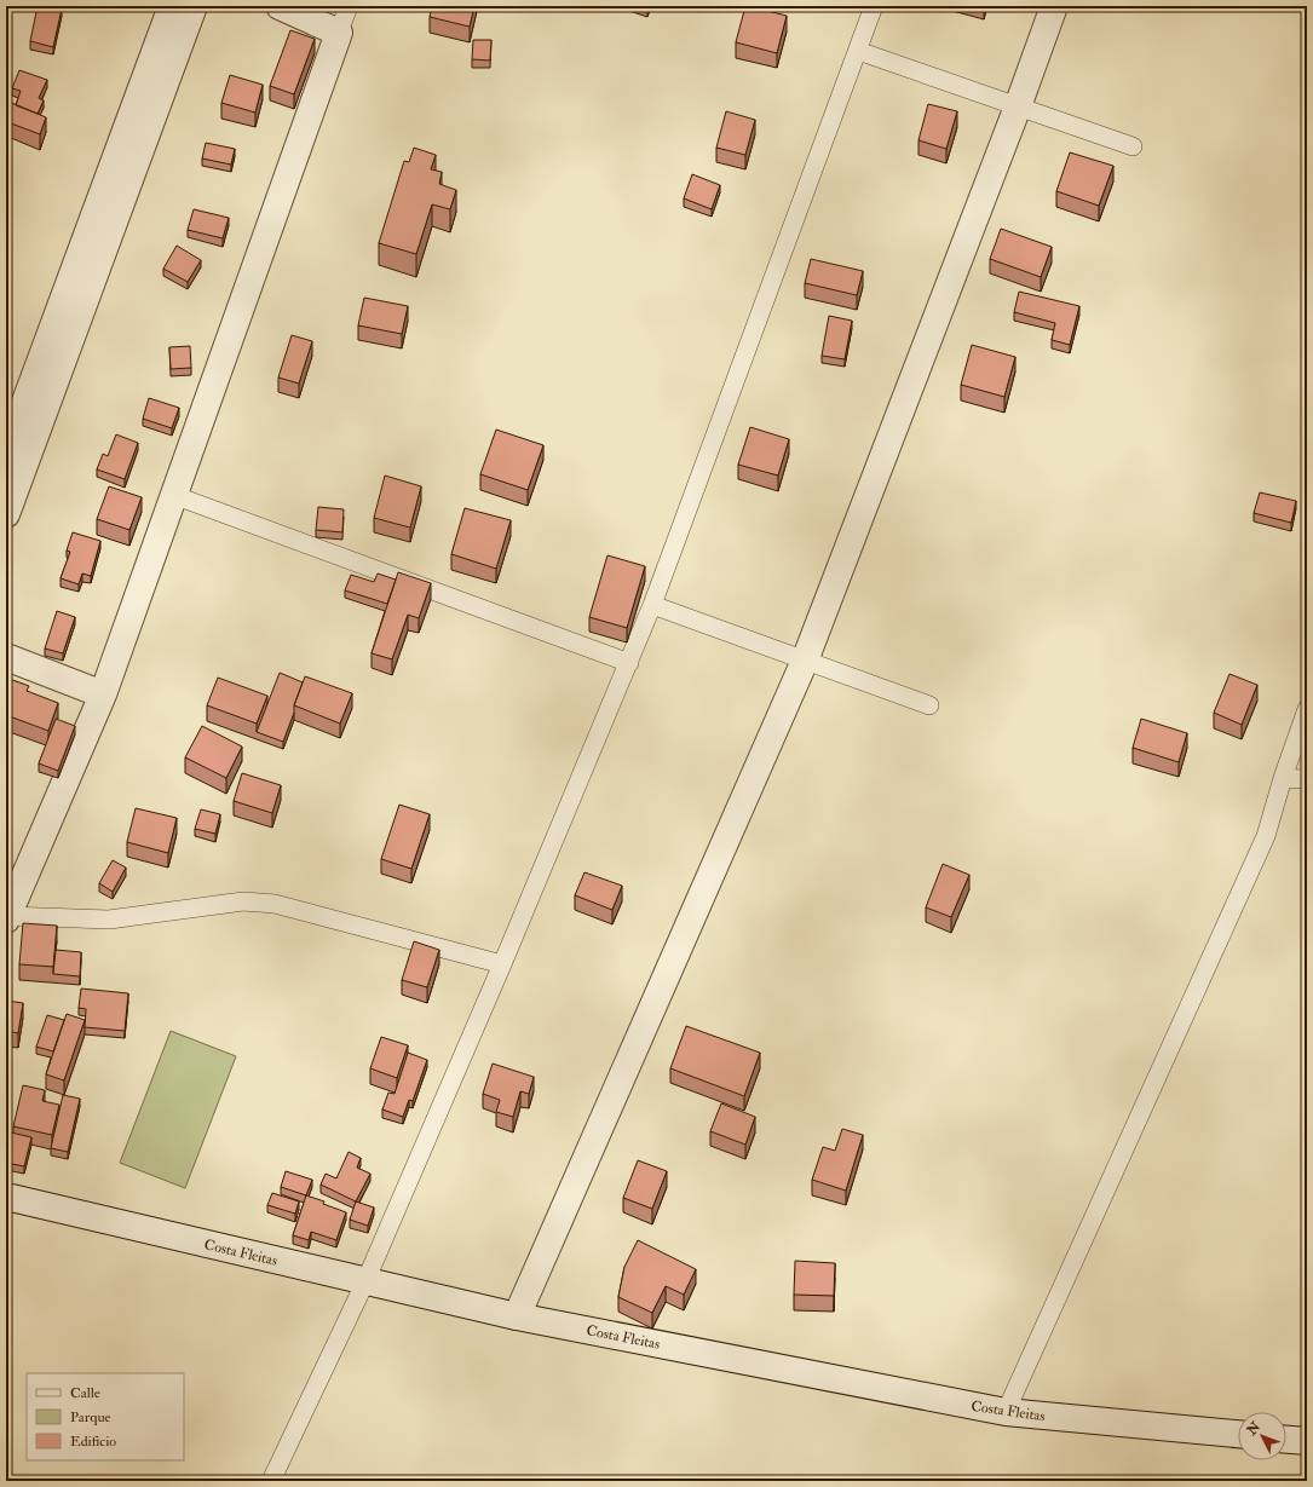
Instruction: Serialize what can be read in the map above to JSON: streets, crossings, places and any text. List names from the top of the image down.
{
  "streets": {
    "street": ["Costa Fleitas"]
  },
  "legend": ["Calle", "Parque", "Edificio"],
  "north": "top left"
}
